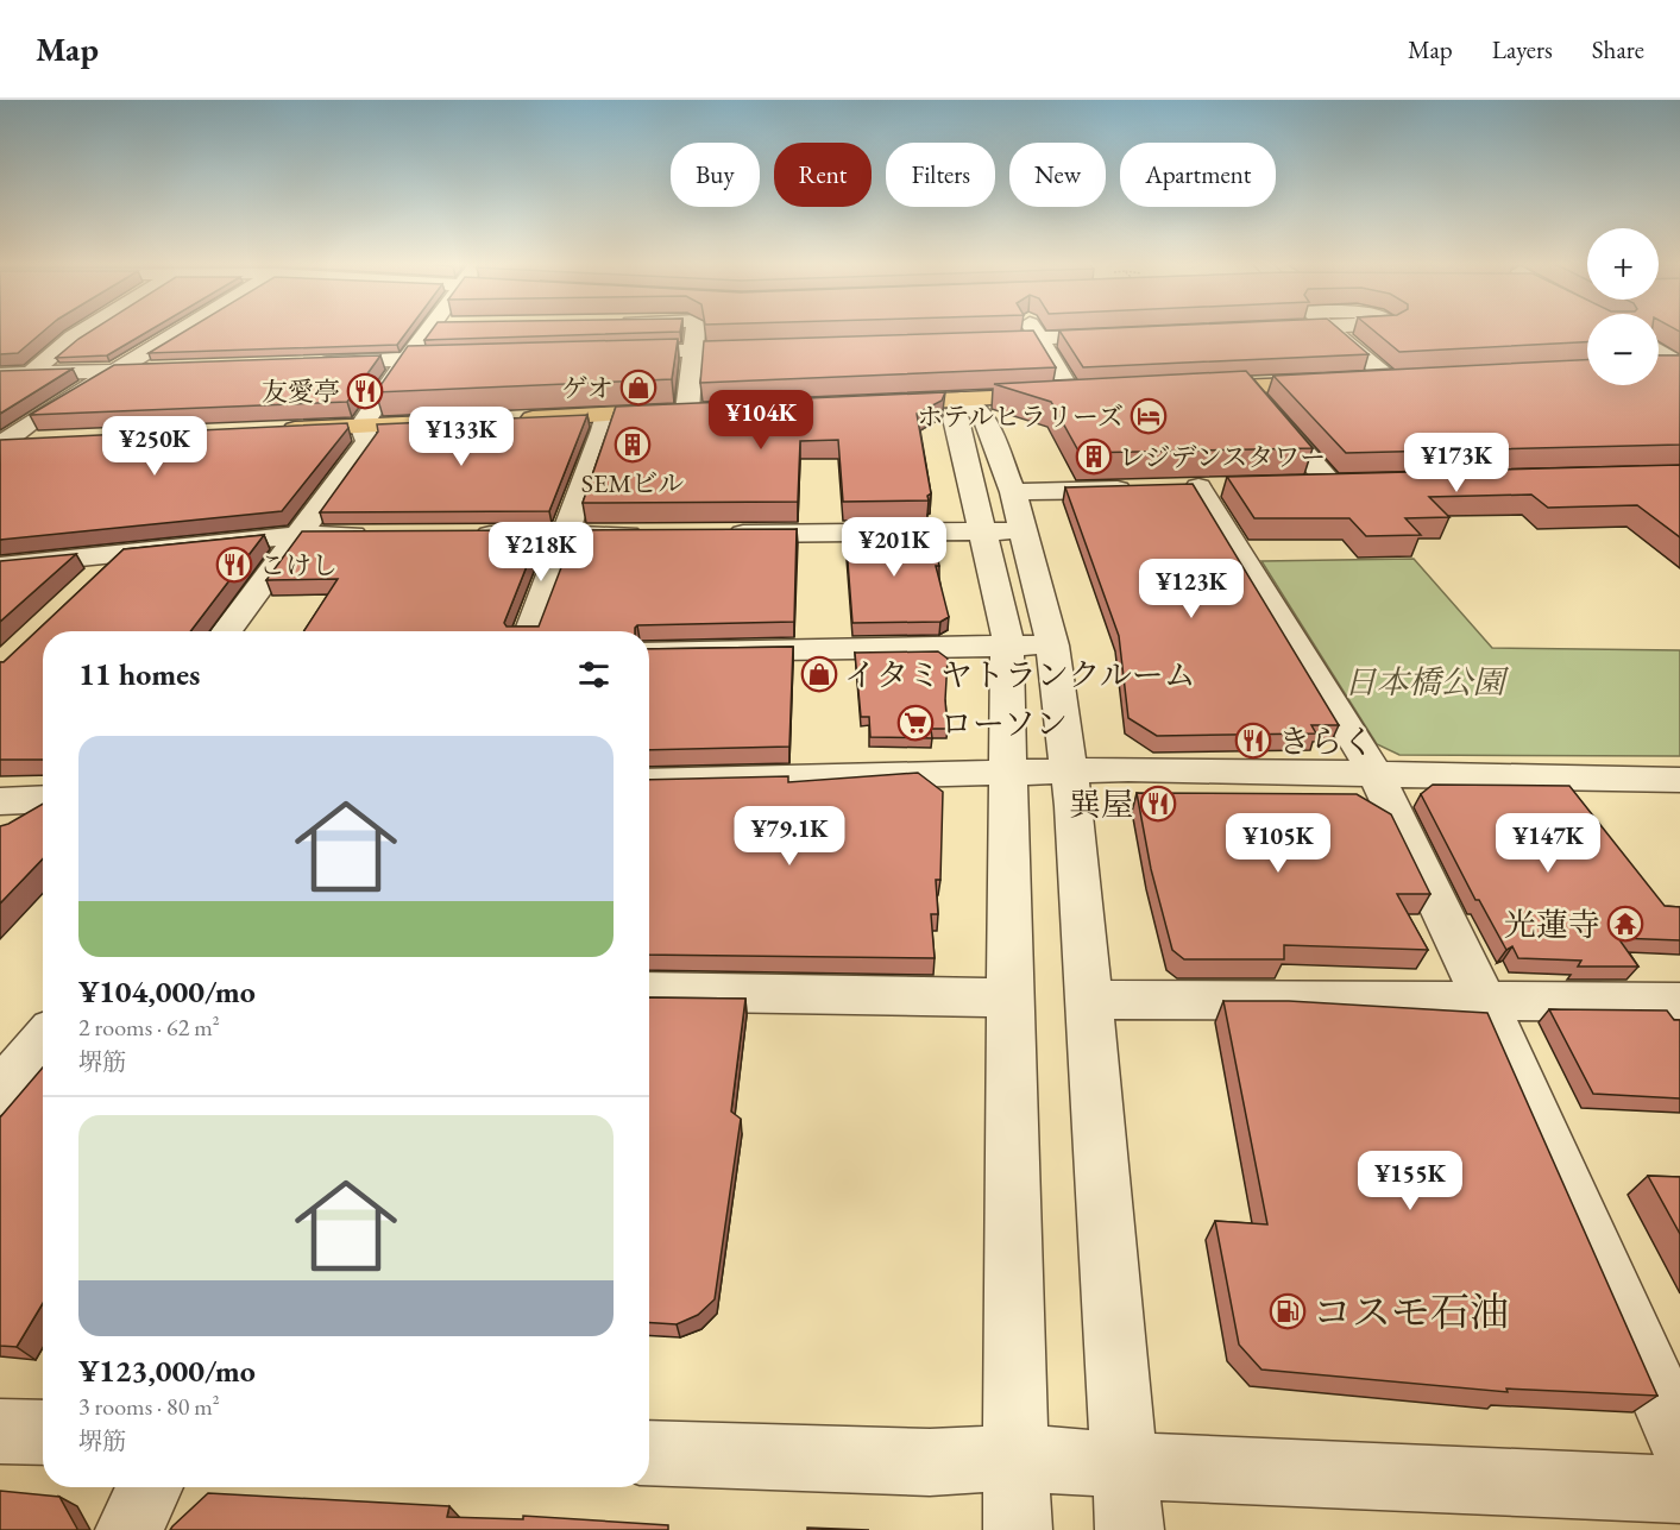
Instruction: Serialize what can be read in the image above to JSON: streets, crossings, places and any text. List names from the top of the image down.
{
  "parks": ["日本橋公園"],
  "places": {
    "shop": ["ゲオ", "イタミヤトランクルーム"],
    "restaurant": [
      "友愛亭",
      "こけし",
      "きらく",
      "巽屋"
    ],
    "hotel": ["ホテルヒラリーズ"],
    "building": ["SEMビル", "レジデンスタワー"],
    "supermarket": ["ローソン"],
    "temple": ["光蓮寺"],
    "fuel station": ["コスモ石油"]
  },
  "page": {
    "header": "Map",
    "nav": ["Map", "Layers", "Share"],
    "chip": [
      "Buy",
      "Rent",
      "Filters",
      "New",
      "Apartment"
    ],
    "map_buttons": ["+", "−"],
    "price": [
      "¥104K",
      "¥133K",
      "¥250K",
      "¥173K",
      "¥201K",
      "¥218K",
      "¥123K",
      "¥79.1K",
      "¥105K",
      "¥147K",
      "¥155K"
    ],
    "heading": "11 homes",
    "list": [
      {
        "name": "¥104,000/mo",
        "note": "2 rooms · 62 m² · 堺筋"
      },
      {
        "name": "¥123,000/mo",
        "note": "3 rooms · 80 m² · 堺筋"
      }
    ]
  }
}
